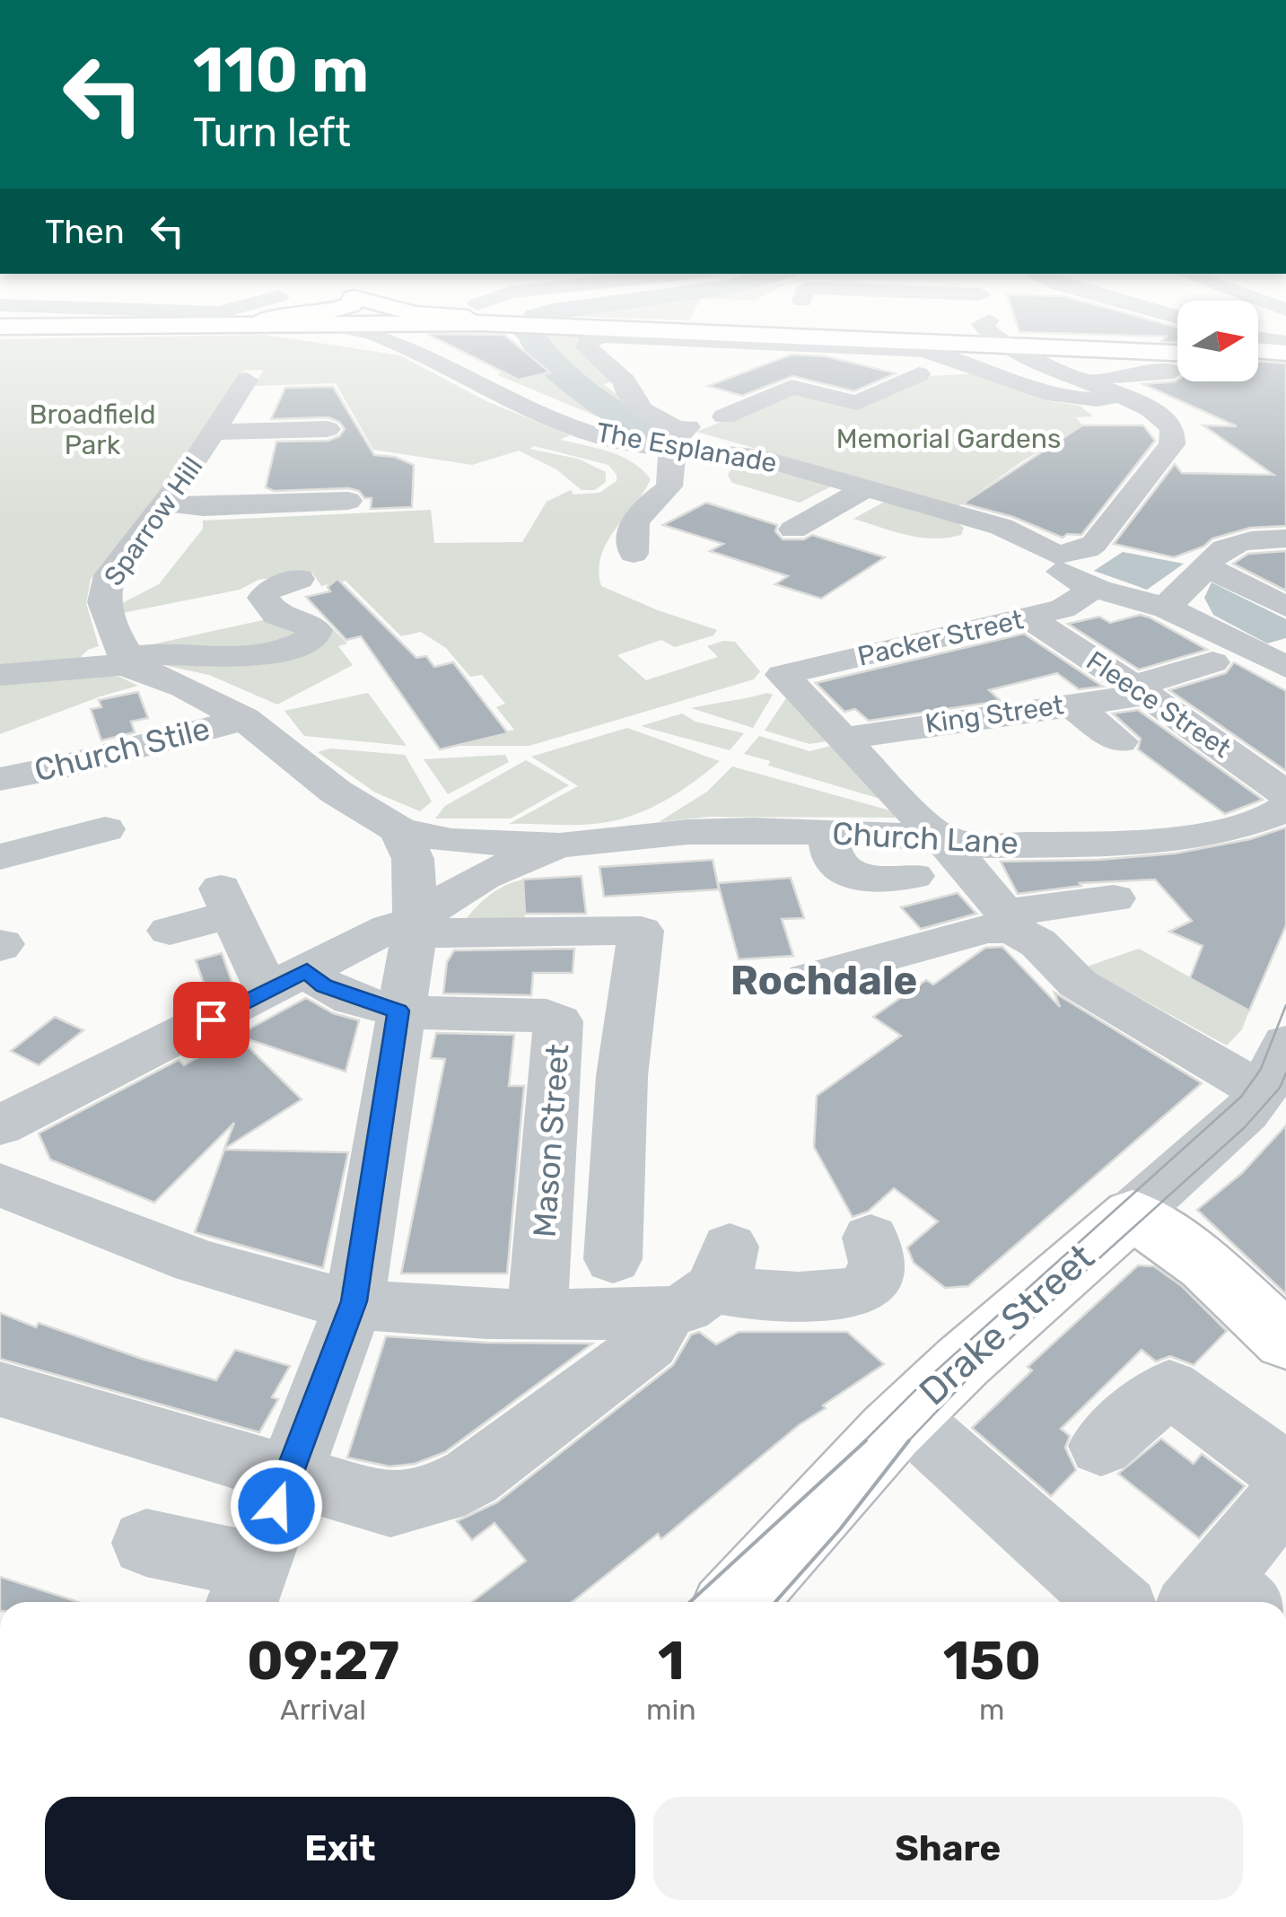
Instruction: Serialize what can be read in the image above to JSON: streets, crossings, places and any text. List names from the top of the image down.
{
  "streets": {
    "main road": ["Drake Street"],
    "street": [
      "The Esplanade",
      "Sparrow Hill",
      "Packer Street",
      "Fleece Street",
      "King Street",
      "Church Stile",
      "Church Lane",
      "Mason Street"
    ]
  },
  "crossings": [
    ["Packer Street", "Fleece Street"],
    ["Packer Street", "King Street"],
    ["Fleece Street", "King Street"]
  ],
  "districts": ["Rochdale"],
  "parks": ["Broadfield Park", "Memorial Gardens"],
  "north": "right",
  "page": {
    "turn": ["110 m", "Turn left"],
    "then": "Then",
    "eta": [
      "09:27",
      "Arrival",
      "1",
      "min",
      "150",
      "m"
    ],
    "buttons": ["Exit", "Share"]
  }
}
